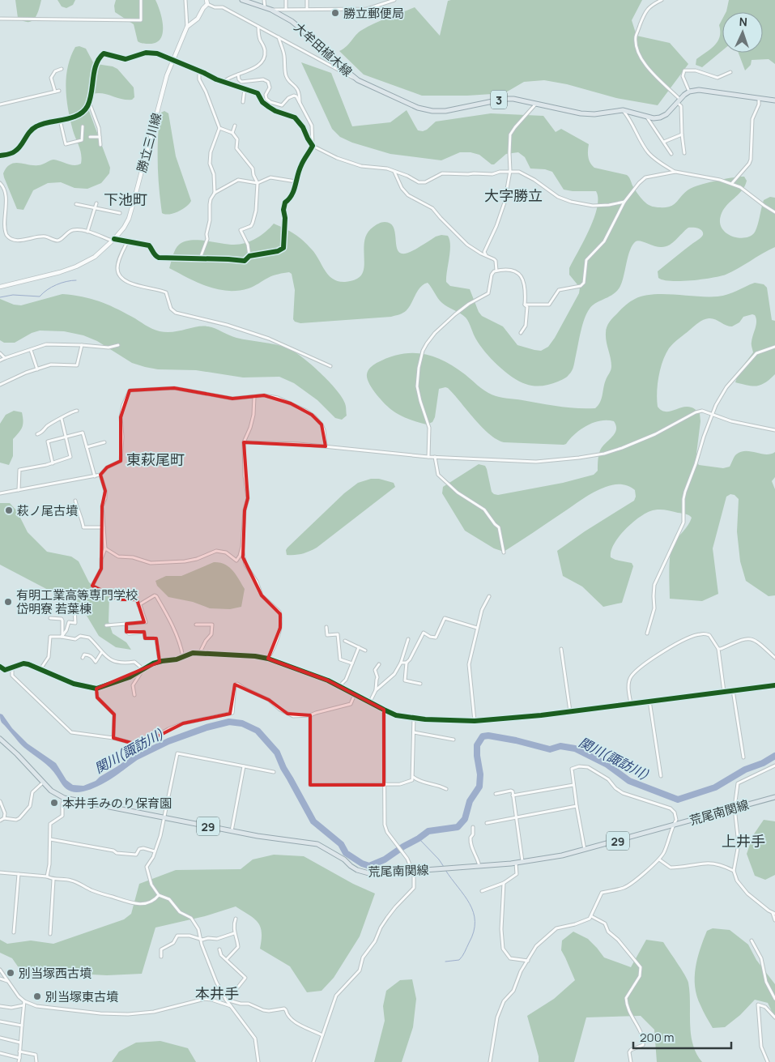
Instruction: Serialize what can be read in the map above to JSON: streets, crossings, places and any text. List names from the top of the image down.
{
  "streets": {
    "main road": [
      "大牟田植木線",
      "3",
      "勝立三川線",
      "荒尾南関線",
      "29"
    ]
  },
  "districts": [
    "大字勝立",
    "下池町",
    "東萩尾町",
    "上井手",
    "本井手"
  ],
  "water": ["関川(諏訪川)"],
  "places": [
    "勝立郵便局",
    "萩ノ尾古墳",
    "有明工業高等専門学校 岱明寮 若葉棟",
    "本井手みのり保育園",
    "別当塚西古墳",
    "別当塚東古墳"
  ],
  "scale_bar": "200 m",
  "north": "top"
}
